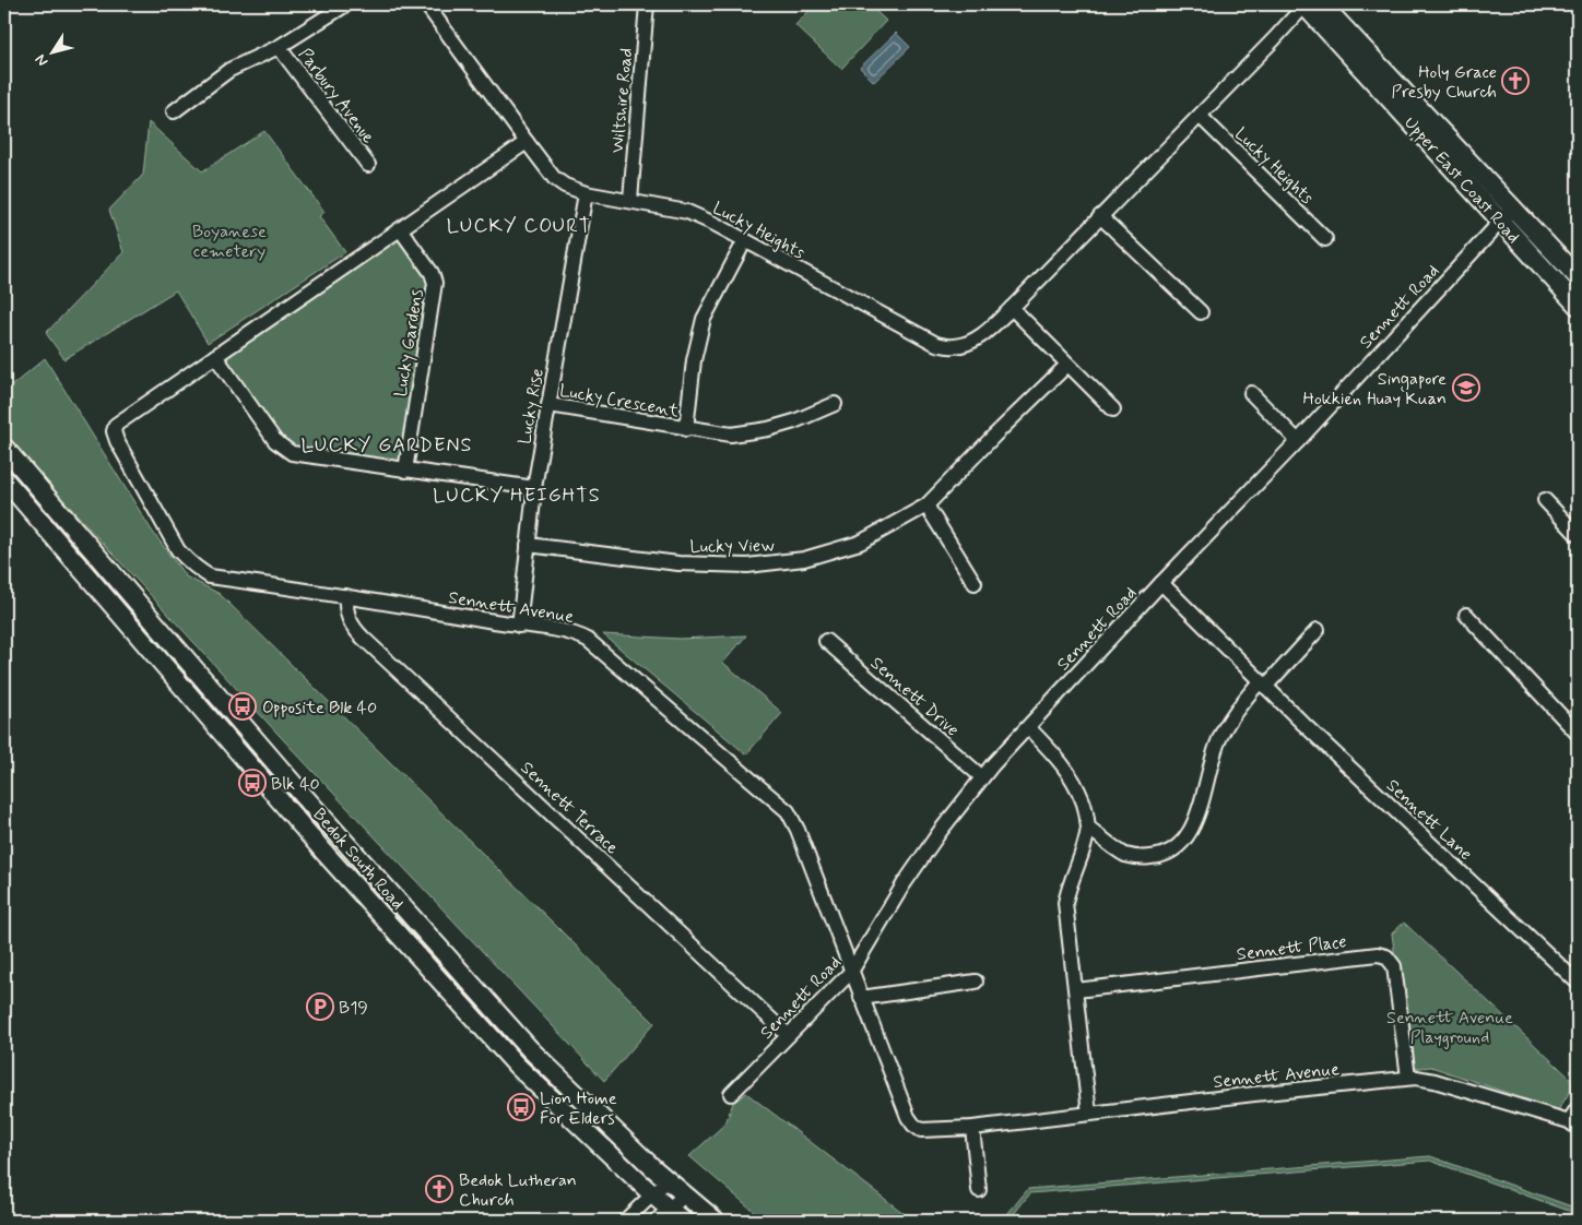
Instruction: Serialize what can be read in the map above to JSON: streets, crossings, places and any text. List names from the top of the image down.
{
  "streets": {
    "main road": ["Upper East Coast Road", "Bedok South Road"],
    "street": [
      "Parbury Avenue",
      "Wiltshire Road",
      "Lucky Heights",
      "Sennett Road",
      "Lucky Gardens",
      "Lucky Crescent",
      "Lucky Rise",
      "Lucky View",
      "Sennett Avenue",
      "Sennett Drive",
      "Sennett Terrace",
      "Sennett Lane",
      "Sennett Place"
    ]
  },
  "crossings": [
    ["Wiltshire Road", "Lucky Heights"],
    ["Lucky Heights", "Upper East Coast Road"],
    ["Lucky Heights", "Lucky Crescent"],
    ["Lucky Heights", "Lucky Rise"],
    ["Upper East Coast Road", "Sennett Road"],
    ["Sennett Road", "Sennett Avenue"],
    ["Sennett Road", "Sennett Drive"],
    ["Sennett Road", "Sennett Terrace"],
    ["Sennett Road", "Sennett Lane"],
    ["Lucky Crescent", "Lucky Rise"],
    ["Lucky Rise", "Lucky View"],
    ["Lucky Rise", "Sennett Avenue"],
    ["Sennett Avenue", "Sennett Terrace"],
    ["Sennett Avenue", "Sennett Place"]
  ],
  "districts": ["LUCKY COURT", "LUCKY GARDENS", "LUCKY HEIGHTS"],
  "parks": ["Boyanese cemetery", "Sennett Avenue Playground"],
  "places": {
    "church": ["Holy Grace Presby Church", "Bedok Lutheran Church"],
    "school or university": ["Singapore Hokkien Huay Kuan"],
    "bus stop": ["Opposite Blk 40", "Blk 40", "Lion Home For Elders"],
    "parking": ["B19"]
  },
  "north": "bottom left"
}
